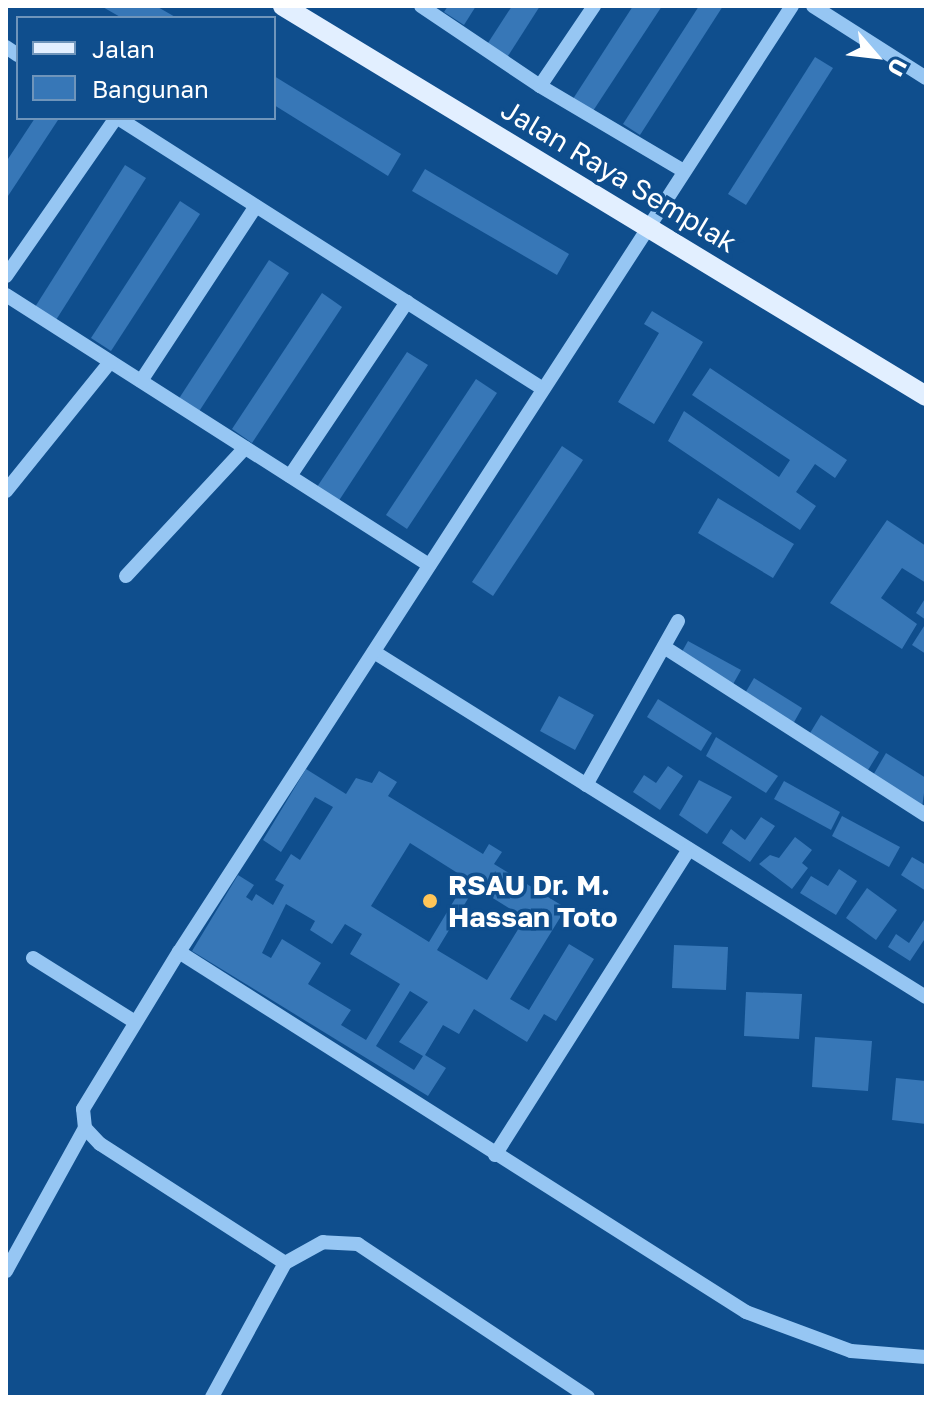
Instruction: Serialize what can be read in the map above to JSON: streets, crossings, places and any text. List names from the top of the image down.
{
  "streets": {
    "main road": ["Jalan Raya Semplak"]
  },
  "places": ["RSAU Dr. M. Hassan Toto"],
  "legend": ["Jalan", "Bangunan"],
  "north": "bottom right"
}
